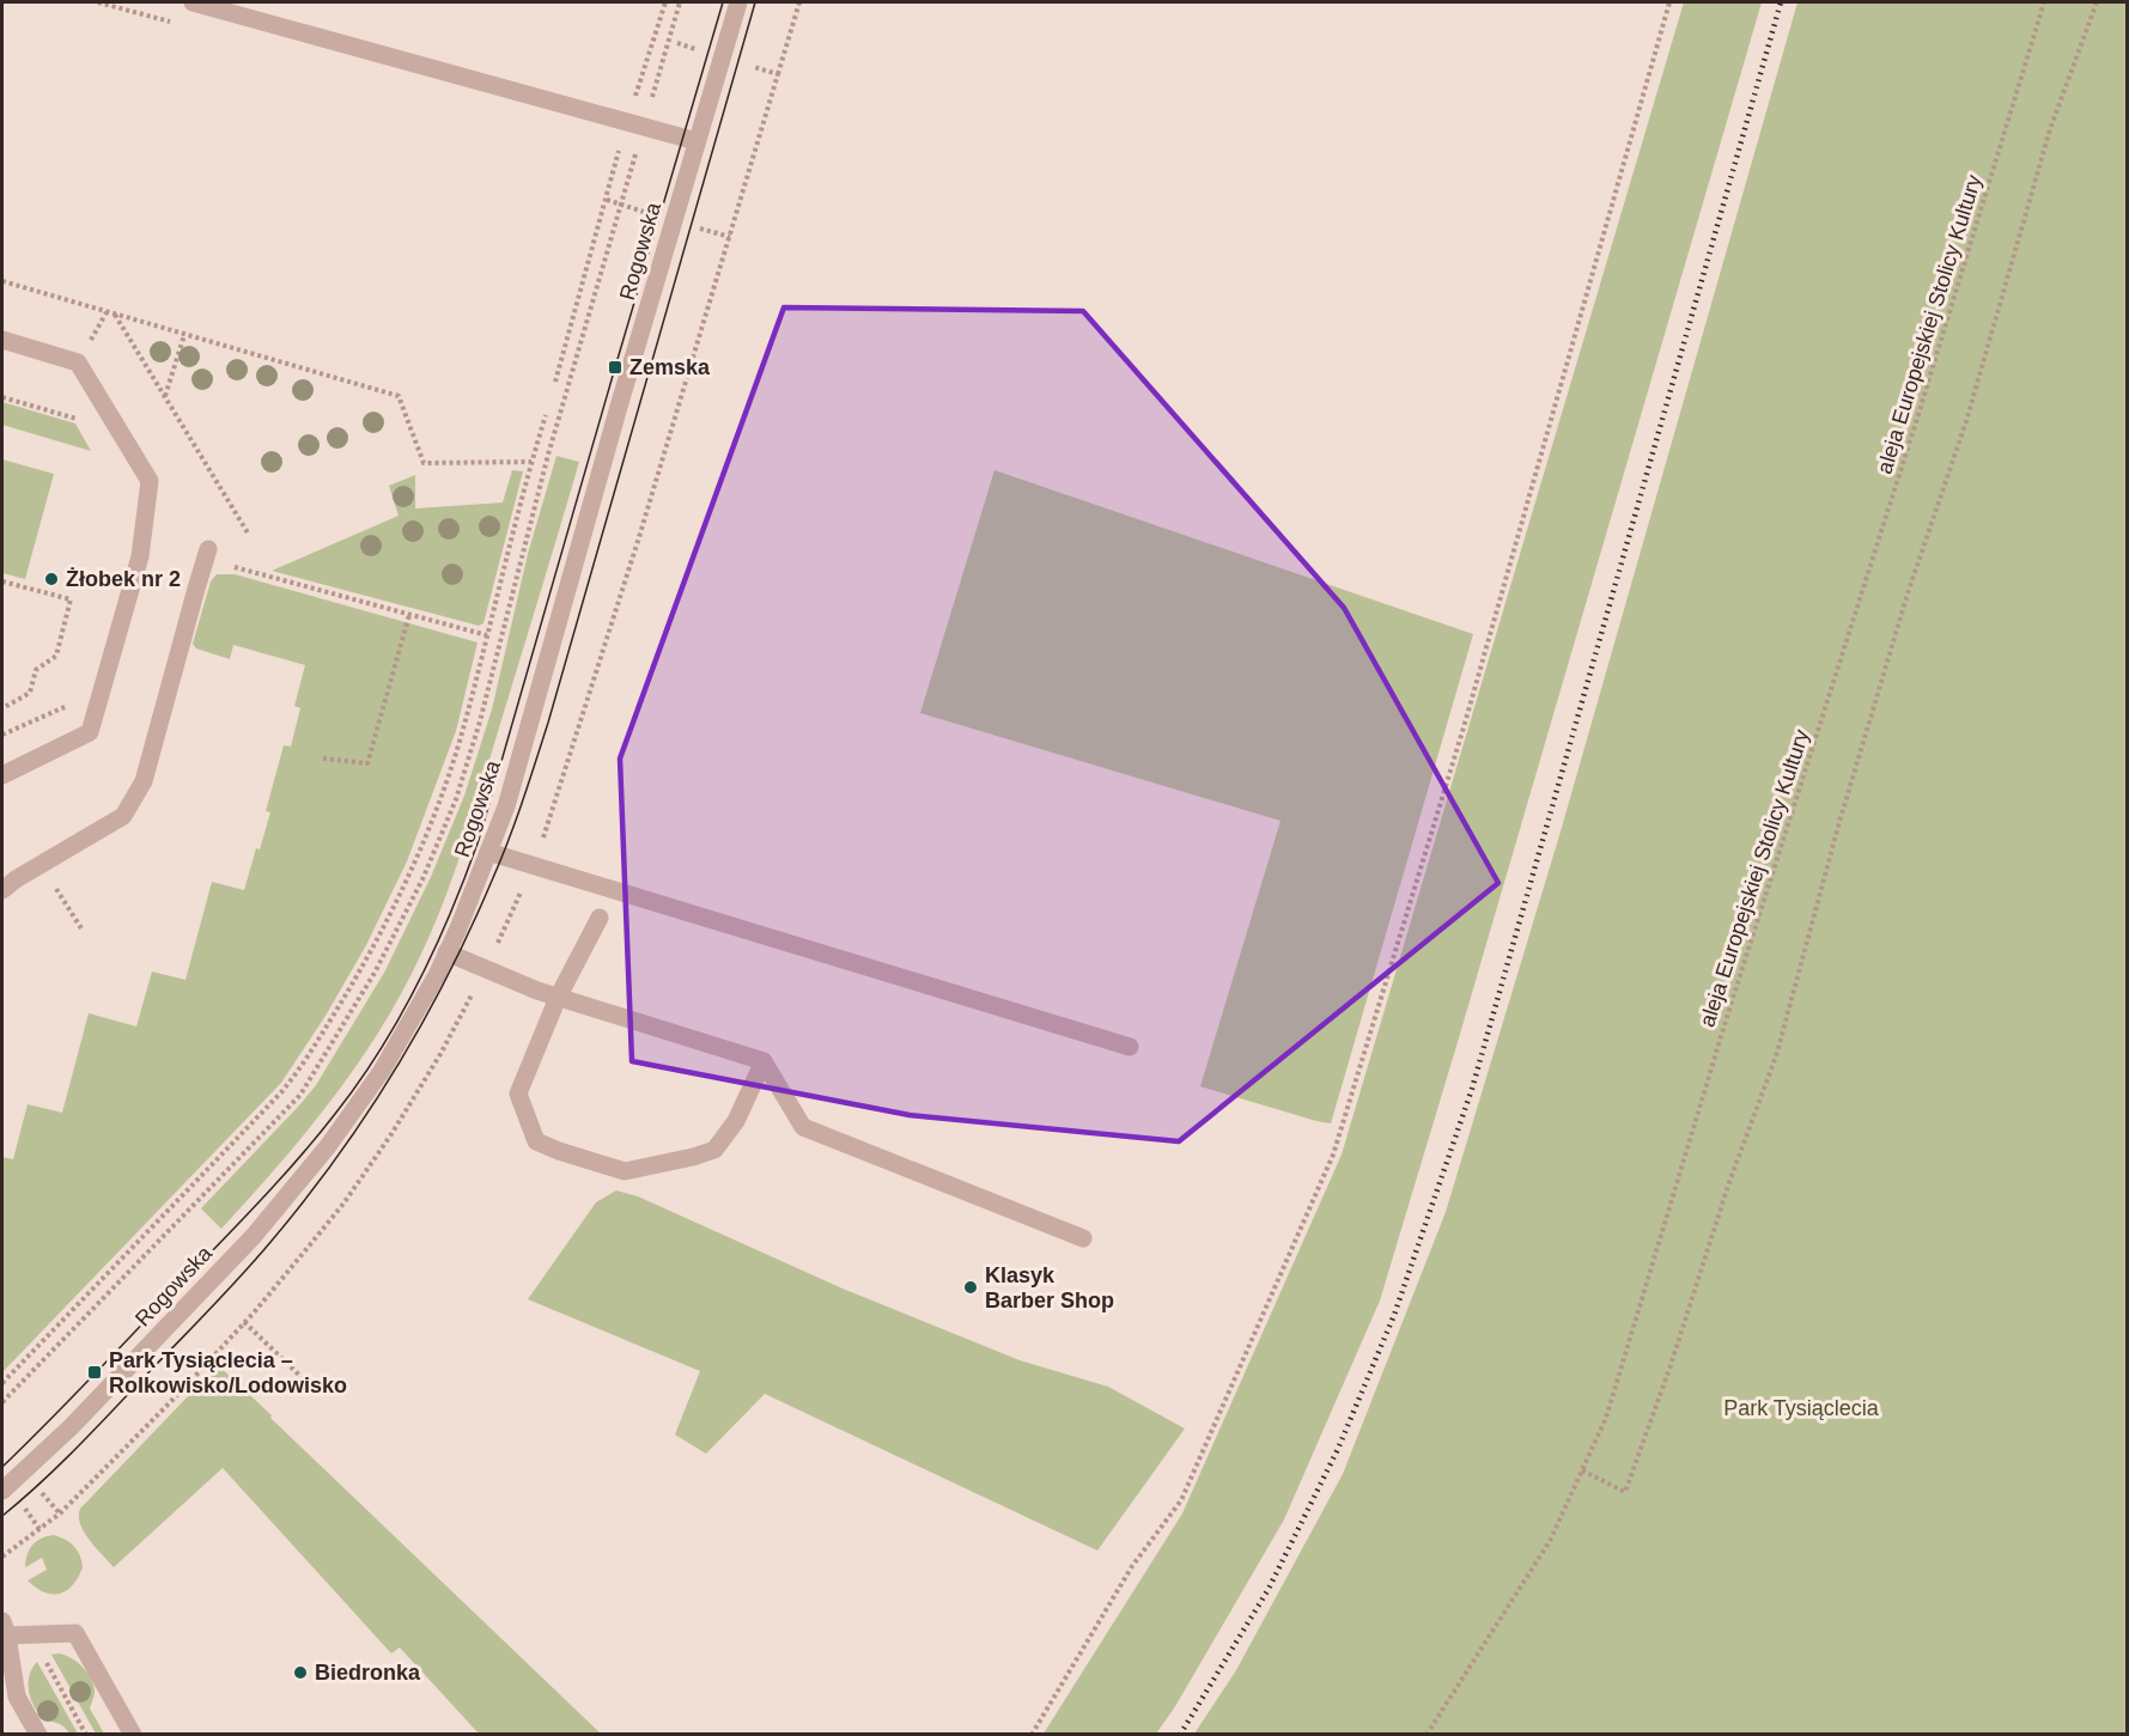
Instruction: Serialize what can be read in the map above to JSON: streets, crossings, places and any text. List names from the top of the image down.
{
  "streets": {
    "street": ["Rogowska"],
    "path": ["aleja Europejskiej Stolicy Kultury"]
  },
  "parks": ["Park Tysiąclecia"],
  "places": {
    "transit": ["Zemska", "Park Tysiąclecia – Rolkowisko/Lodowisko"],
    "other": ["Żłobek nr 2", "Klasyk Barber Shop", "Biedronka"]
  }
}
